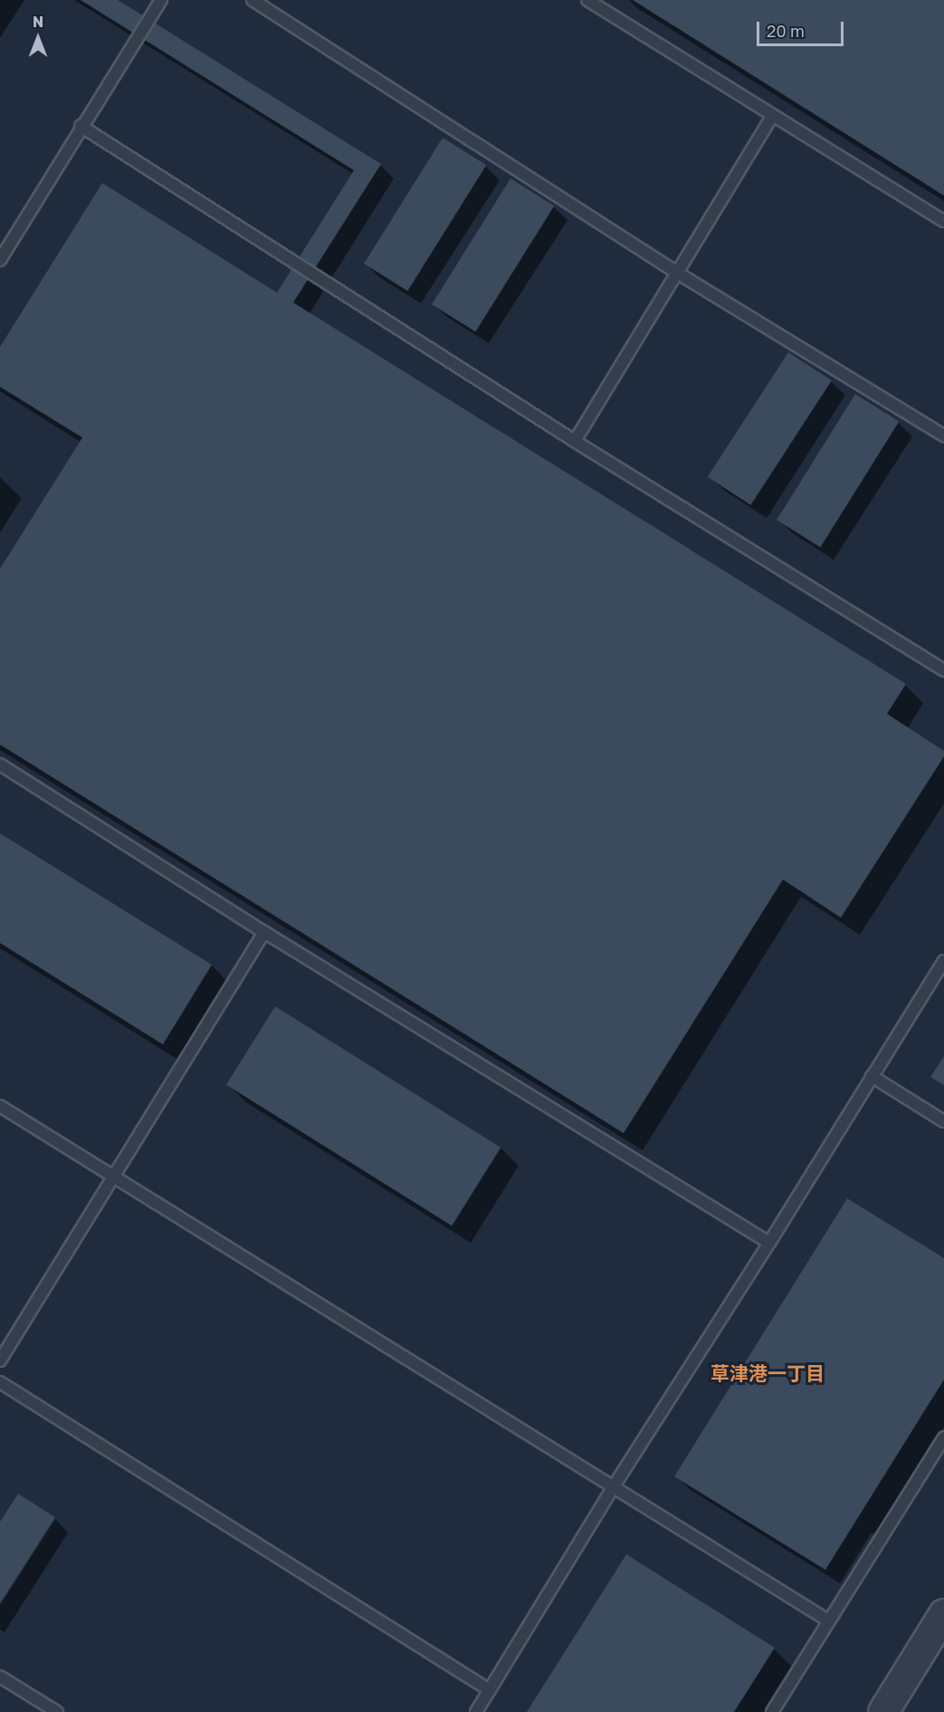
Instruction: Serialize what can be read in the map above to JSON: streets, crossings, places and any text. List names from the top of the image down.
{
  "districts": ["草津港一丁目"],
  "scale_bar": "20 m",
  "north": "top"
}
